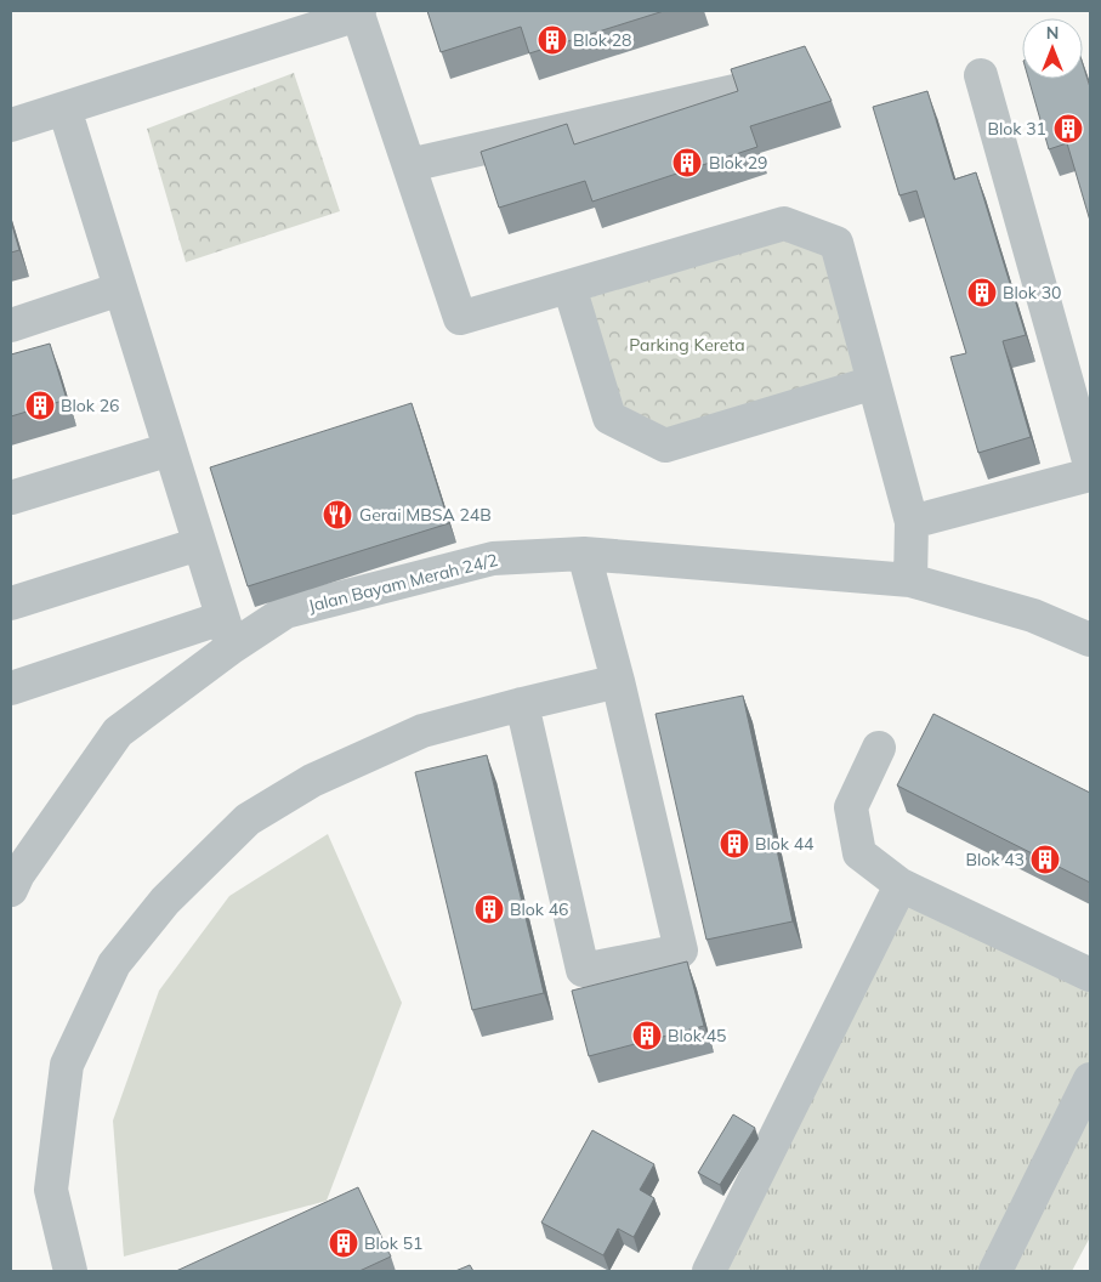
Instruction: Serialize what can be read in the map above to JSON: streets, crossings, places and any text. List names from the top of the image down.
{
  "streets": {
    "street": ["Jalan Bayam Merah 24/2"]
  },
  "parks": ["Parking Kereta"],
  "places": {
    "building": [
      "Blok 28",
      "Blok 31",
      "Blok 29",
      "Blok 30",
      "Blok 26",
      "Blok 44",
      "Blok 43",
      "Blok 46",
      "Blok 45",
      "Blok 51"
    ],
    "restaurant": ["Gerai MBSA 24B"]
  },
  "north": "top"
}
